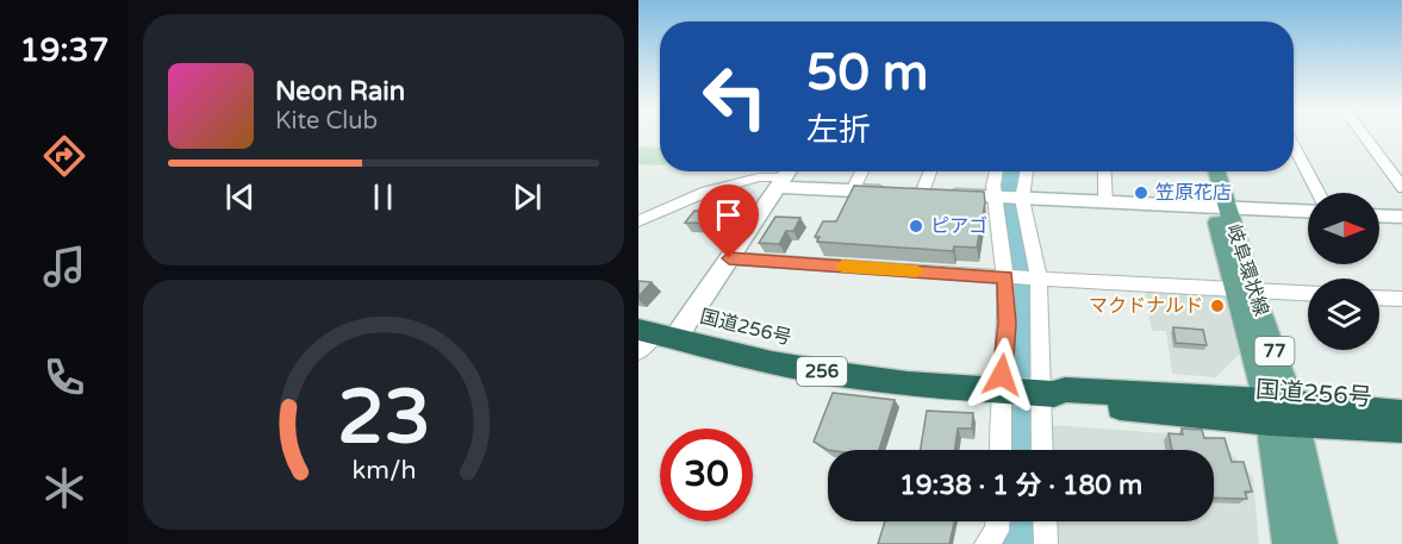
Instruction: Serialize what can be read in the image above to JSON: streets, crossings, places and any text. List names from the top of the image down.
{
  "streets": {
    "highway": ["国道256号", "256"],
    "main road": ["岐阜環状線", "77"]
  },
  "crossings": [
    ["岐阜環状線", "国道256号"]
  ],
  "places": ["笠原花店", "ピアゴ", "マクドナルド"],
  "north": "right",
  "page": {
    "tabs": "19:37",
    "turn": ["50 m", "左折"],
    "song": ["Neon Rain", "Kite Club"],
    "limit": "30",
    "trip": "19:38 · 1 分 · 180 m",
    "gauge": ["23", "km/h"]
  }
}
